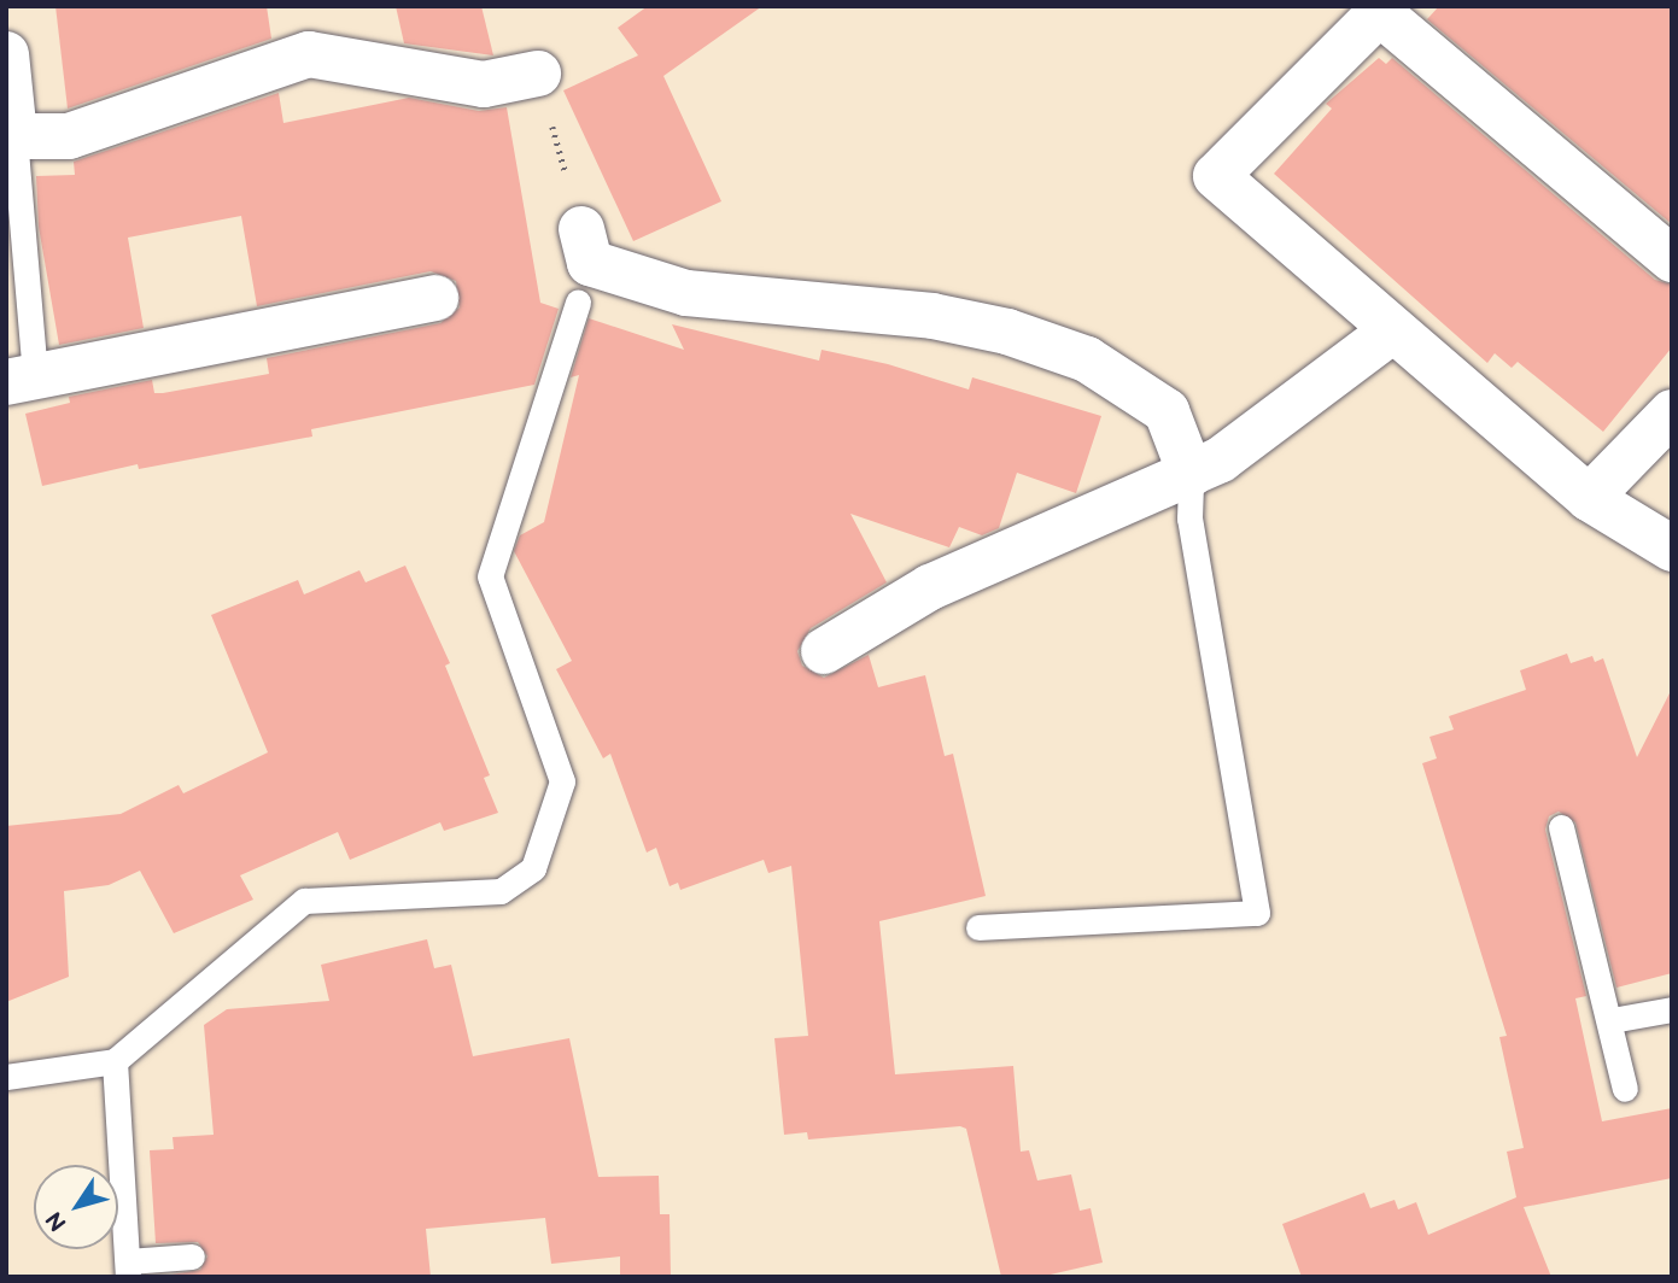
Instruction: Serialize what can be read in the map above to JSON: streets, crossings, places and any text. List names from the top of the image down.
{
  "north": "bottom left"
}
